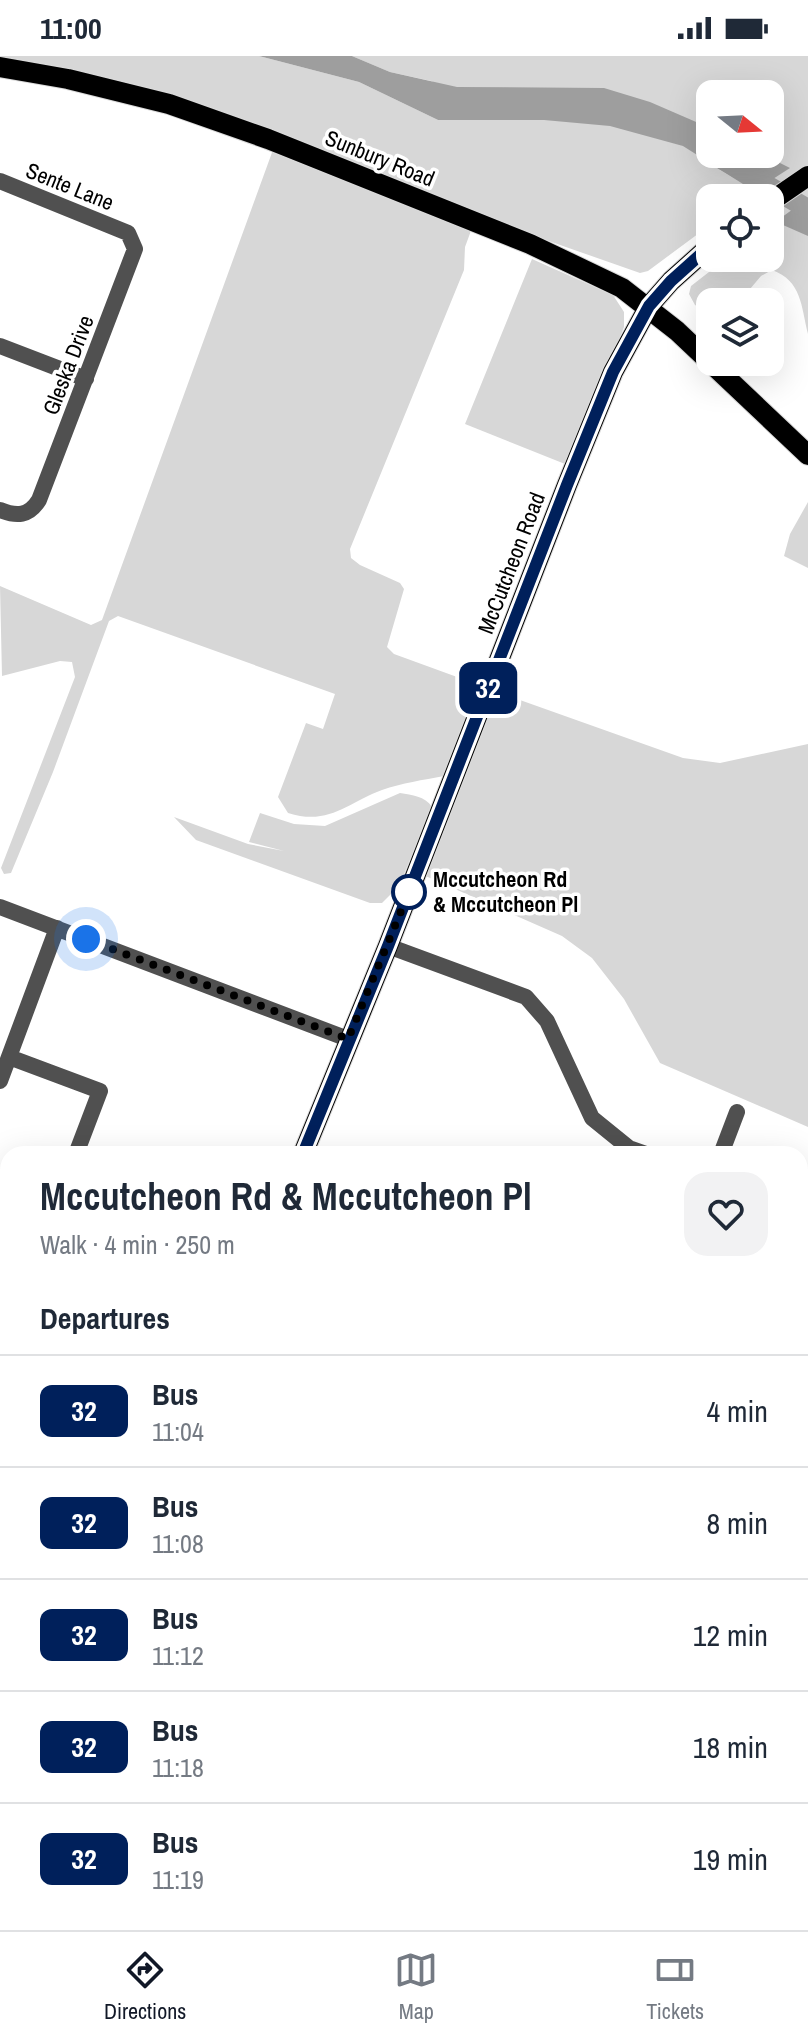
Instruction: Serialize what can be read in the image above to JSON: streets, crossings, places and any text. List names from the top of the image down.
{
  "streets": {
    "main road": ["Sunbury Road", "McCutcheon Road"],
    "street": ["Sente Lane", "Gleska Drive"]
  },
  "crossings": [
    ["Sunbury Road", "McCutcheon Road"],
    ["Sente Lane", "Gleska Drive"]
  ],
  "places": ["Mccutcheon Rd & Mccutcheon Pl"],
  "lines": ["bus line 32"],
  "north": "right",
  "page": {
    "status": "11:00",
    "on_map": "32",
    "heading": [
      ["Mccutcheon Rd & Mccutcheon Pl", "Walk · 4 min · 250 m"],
      "Departures"
    ],
    "list": [
      {
        "mark": "32",
        "name": "Bus",
        "note": "11:04",
        "value": "4 min"
      },
      {
        "mark": "32",
        "name": "Bus",
        "note": "11:08",
        "value": "8 min"
      },
      {
        "mark": "32",
        "name": "Bus",
        "note": "11:12",
        "value": "12 min"
      },
      {
        "mark": "32",
        "name": "Bus",
        "note": "11:18",
        "value": "18 min"
      },
      {
        "mark": "32",
        "name": "Bus",
        "note": "11:19",
        "value": "19 min"
      }
    ],
    "tabs": ["Directions", "Map", "Tickets"]
  }
}
